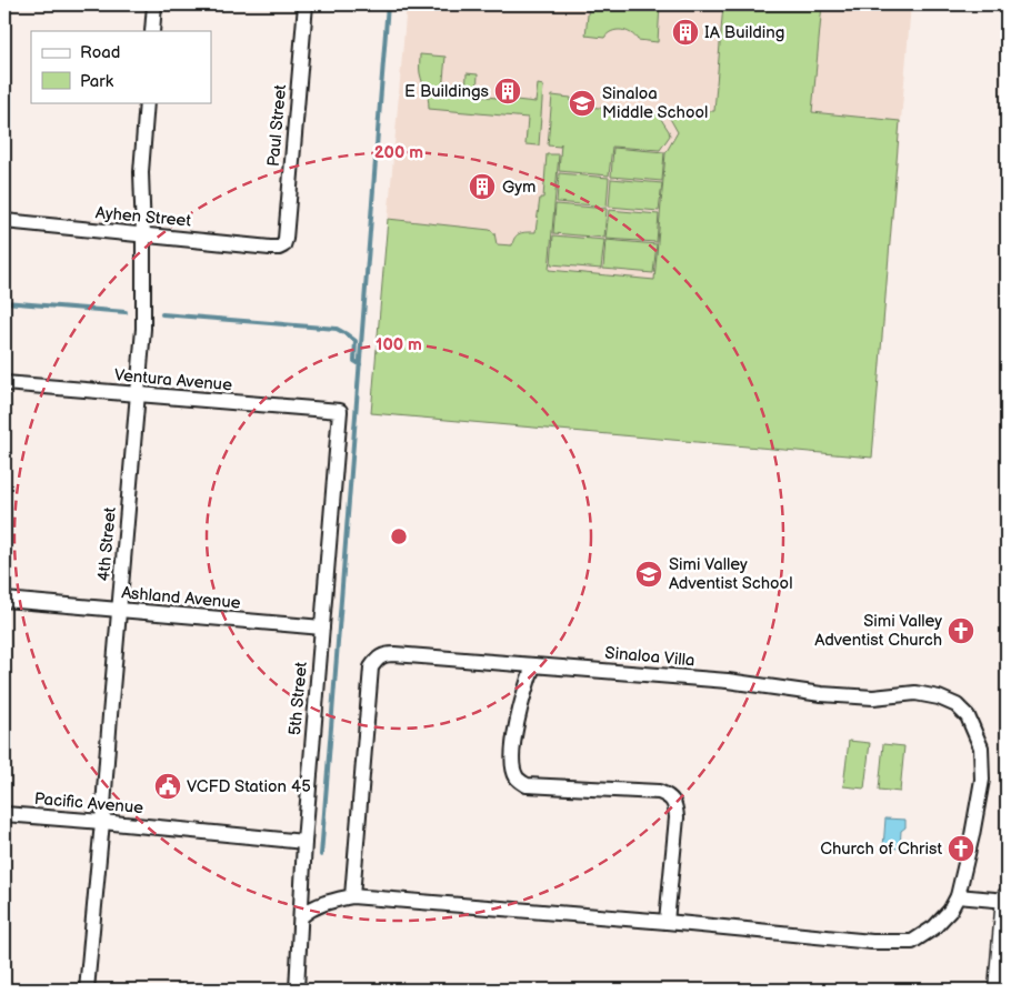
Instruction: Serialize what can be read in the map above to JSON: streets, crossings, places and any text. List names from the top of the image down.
{
  "streets": {
    "street": [
      "Paul Street",
      "Ayhen Street",
      "Ventura Avenue",
      "4th Street",
      "Ashland Avenue",
      "Sinaloa Villa",
      "5th Street",
      "Pacific Avenue"
    ]
  },
  "crossings": [
    ["Paul Street", "Ayhen Street"],
    ["Ayhen Street", "4th Street"],
    ["Ventura Avenue", "4th Street"],
    ["Ventura Avenue", "5th Street"],
    ["4th Street", "Ashland Avenue"],
    ["4th Street", "Pacific Avenue"],
    ["Ashland Avenue", "5th Street"],
    ["Sinaloa Villa", "5th Street"],
    ["5th Street", "Pacific Avenue"]
  ],
  "places": {
    "building": ["IA Building", "E Buildings", "Gym"],
    "school or university": ["Sinaloa Middle School", "Simi Valley Adventist School"],
    "church": ["Simi Valley Adventist Church", "Church of Christ"],
    "public building": ["VCFD Station 45"]
  },
  "legend": ["Road", "Park"],
  "rings": ["200 m", "100 m"]
}
